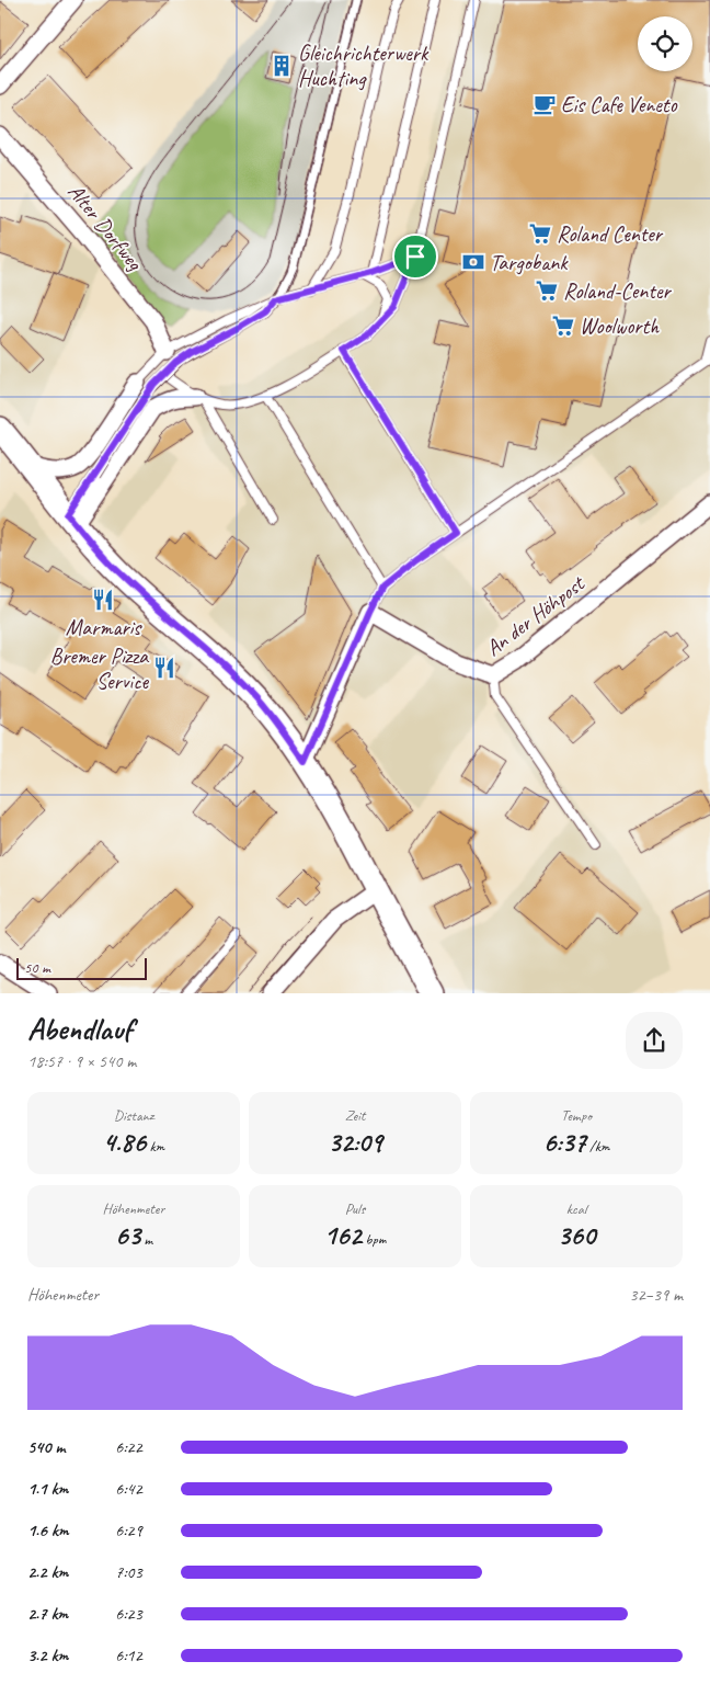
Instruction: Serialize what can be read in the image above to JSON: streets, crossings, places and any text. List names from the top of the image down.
{
  "streets": {
    "street": ["Alter Dorfweg", "An der Höhpost"]
  },
  "places": {
    "building": ["Gleichrichterwerk Huchting"],
    "cafe": ["Eis Cafe Veneto"],
    "supermarket": ["Roland Center", "Roland-Center", "Woolworth"],
    "bank": ["Targobank"],
    "restaurant": ["Marmaris", "Bremer Pizza Service"]
  },
  "scale_bar": "50 m",
  "page": {
    "scale": "50 m",
    "heading": ["Abendlauf", "18:57 · 9 × 540 m"],
    "stats": [
      ["Distanz", "4.86 km"],
      ["Zeit", "32:09"],
      ["Tempo", "6:37 /km"],
      ["Höhenmeter", "63 m"],
      ["Puls", "162 bpm"],
      ["kcal", "360"]
    ],
    "chart": ["Höhenmeter", "32–39 m"],
    "list": [
      {
        "name": "540 m",
        "note": "6:22"
      },
      {
        "name": "1.1 km",
        "note": "6:42"
      },
      {
        "name": "1.6 km",
        "note": "6:29"
      },
      {
        "name": "2.2 km",
        "note": "7:03"
      },
      {
        "name": "2.7 km",
        "note": "6:23"
      },
      {
        "name": "3.2 km",
        "note": "6:12"
      }
    ]
  }
}
